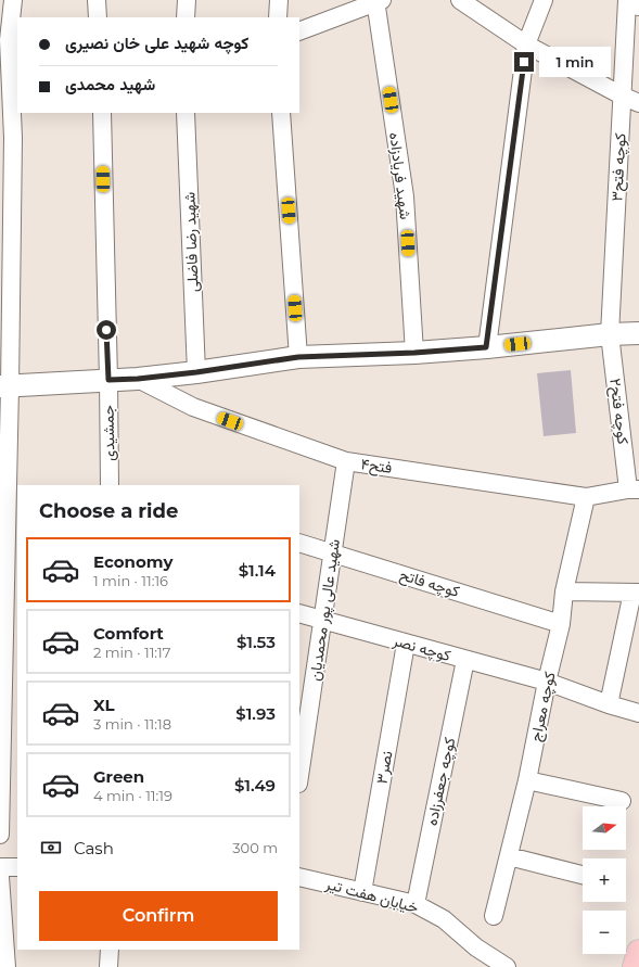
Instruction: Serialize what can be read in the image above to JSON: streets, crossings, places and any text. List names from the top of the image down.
{
  "streets": {
    "street": [
      "کوچه فتح۳",
      "شهید فریادزاده",
      "شهید رضا فاضلی",
      "کوچه فتح۲",
      "جمشیدی",
      "فتح۴",
      "کوچه فاتح",
      "شهید عالی پور محمدیان",
      "کوچه نصر",
      "کوچه معراج",
      "نصر۳",
      "کوچه جعفرزاده",
      "خیابان هفت تیر"
    ]
  },
  "crossings": [
    ["کوچه فتح۳", "کوچه فتح۲"],
    ["کوچه فتح۲", "فتح۴"],
    ["فتح۴", "شهید عالی پور محمدیان"],
    ["فتح۴", "کوچه معراج"],
    ["کوچه فاتح", "شهید عالی پور محمدیان"],
    ["کوچه فاتح", "کوچه معراج"],
    ["شهید عالی پور محمدیان", "کوچه نصر"],
    ["کوچه نصر", "کوچه معراج"],
    ["کوچه نصر", "نصر۳"],
    ["کوچه نصر", "کوچه جعفرزاده"],
    ["نصر۳", "خیابان هفت تیر"],
    ["کوچه جعفرزاده", "خیابان هفت تیر"]
  ],
  "north": "right",
  "page": {
    "banner": ["کوچه شهید علی خان نصیری", "شهید محمدی"],
    "bubble": "1 min",
    "heading": "Choose a ride",
    "list": [
      {
        "name": "Economy",
        "note": "1 min · 11:16",
        "value": "$1.14"
      },
      {
        "name": "Comfort",
        "note": "2 min · 11:17",
        "value": "$1.53"
      },
      {
        "name": "XL",
        "note": "3 min · 11:18",
        "value": "$1.93"
      },
      {
        "name": "Green",
        "note": "4 min · 11:19",
        "value": "$1.49"
      }
    ],
    "map_buttons": ["+", "−"],
    "pay": ["Cash", "300 m"],
    "buttons": "Confirm"
  }
}
